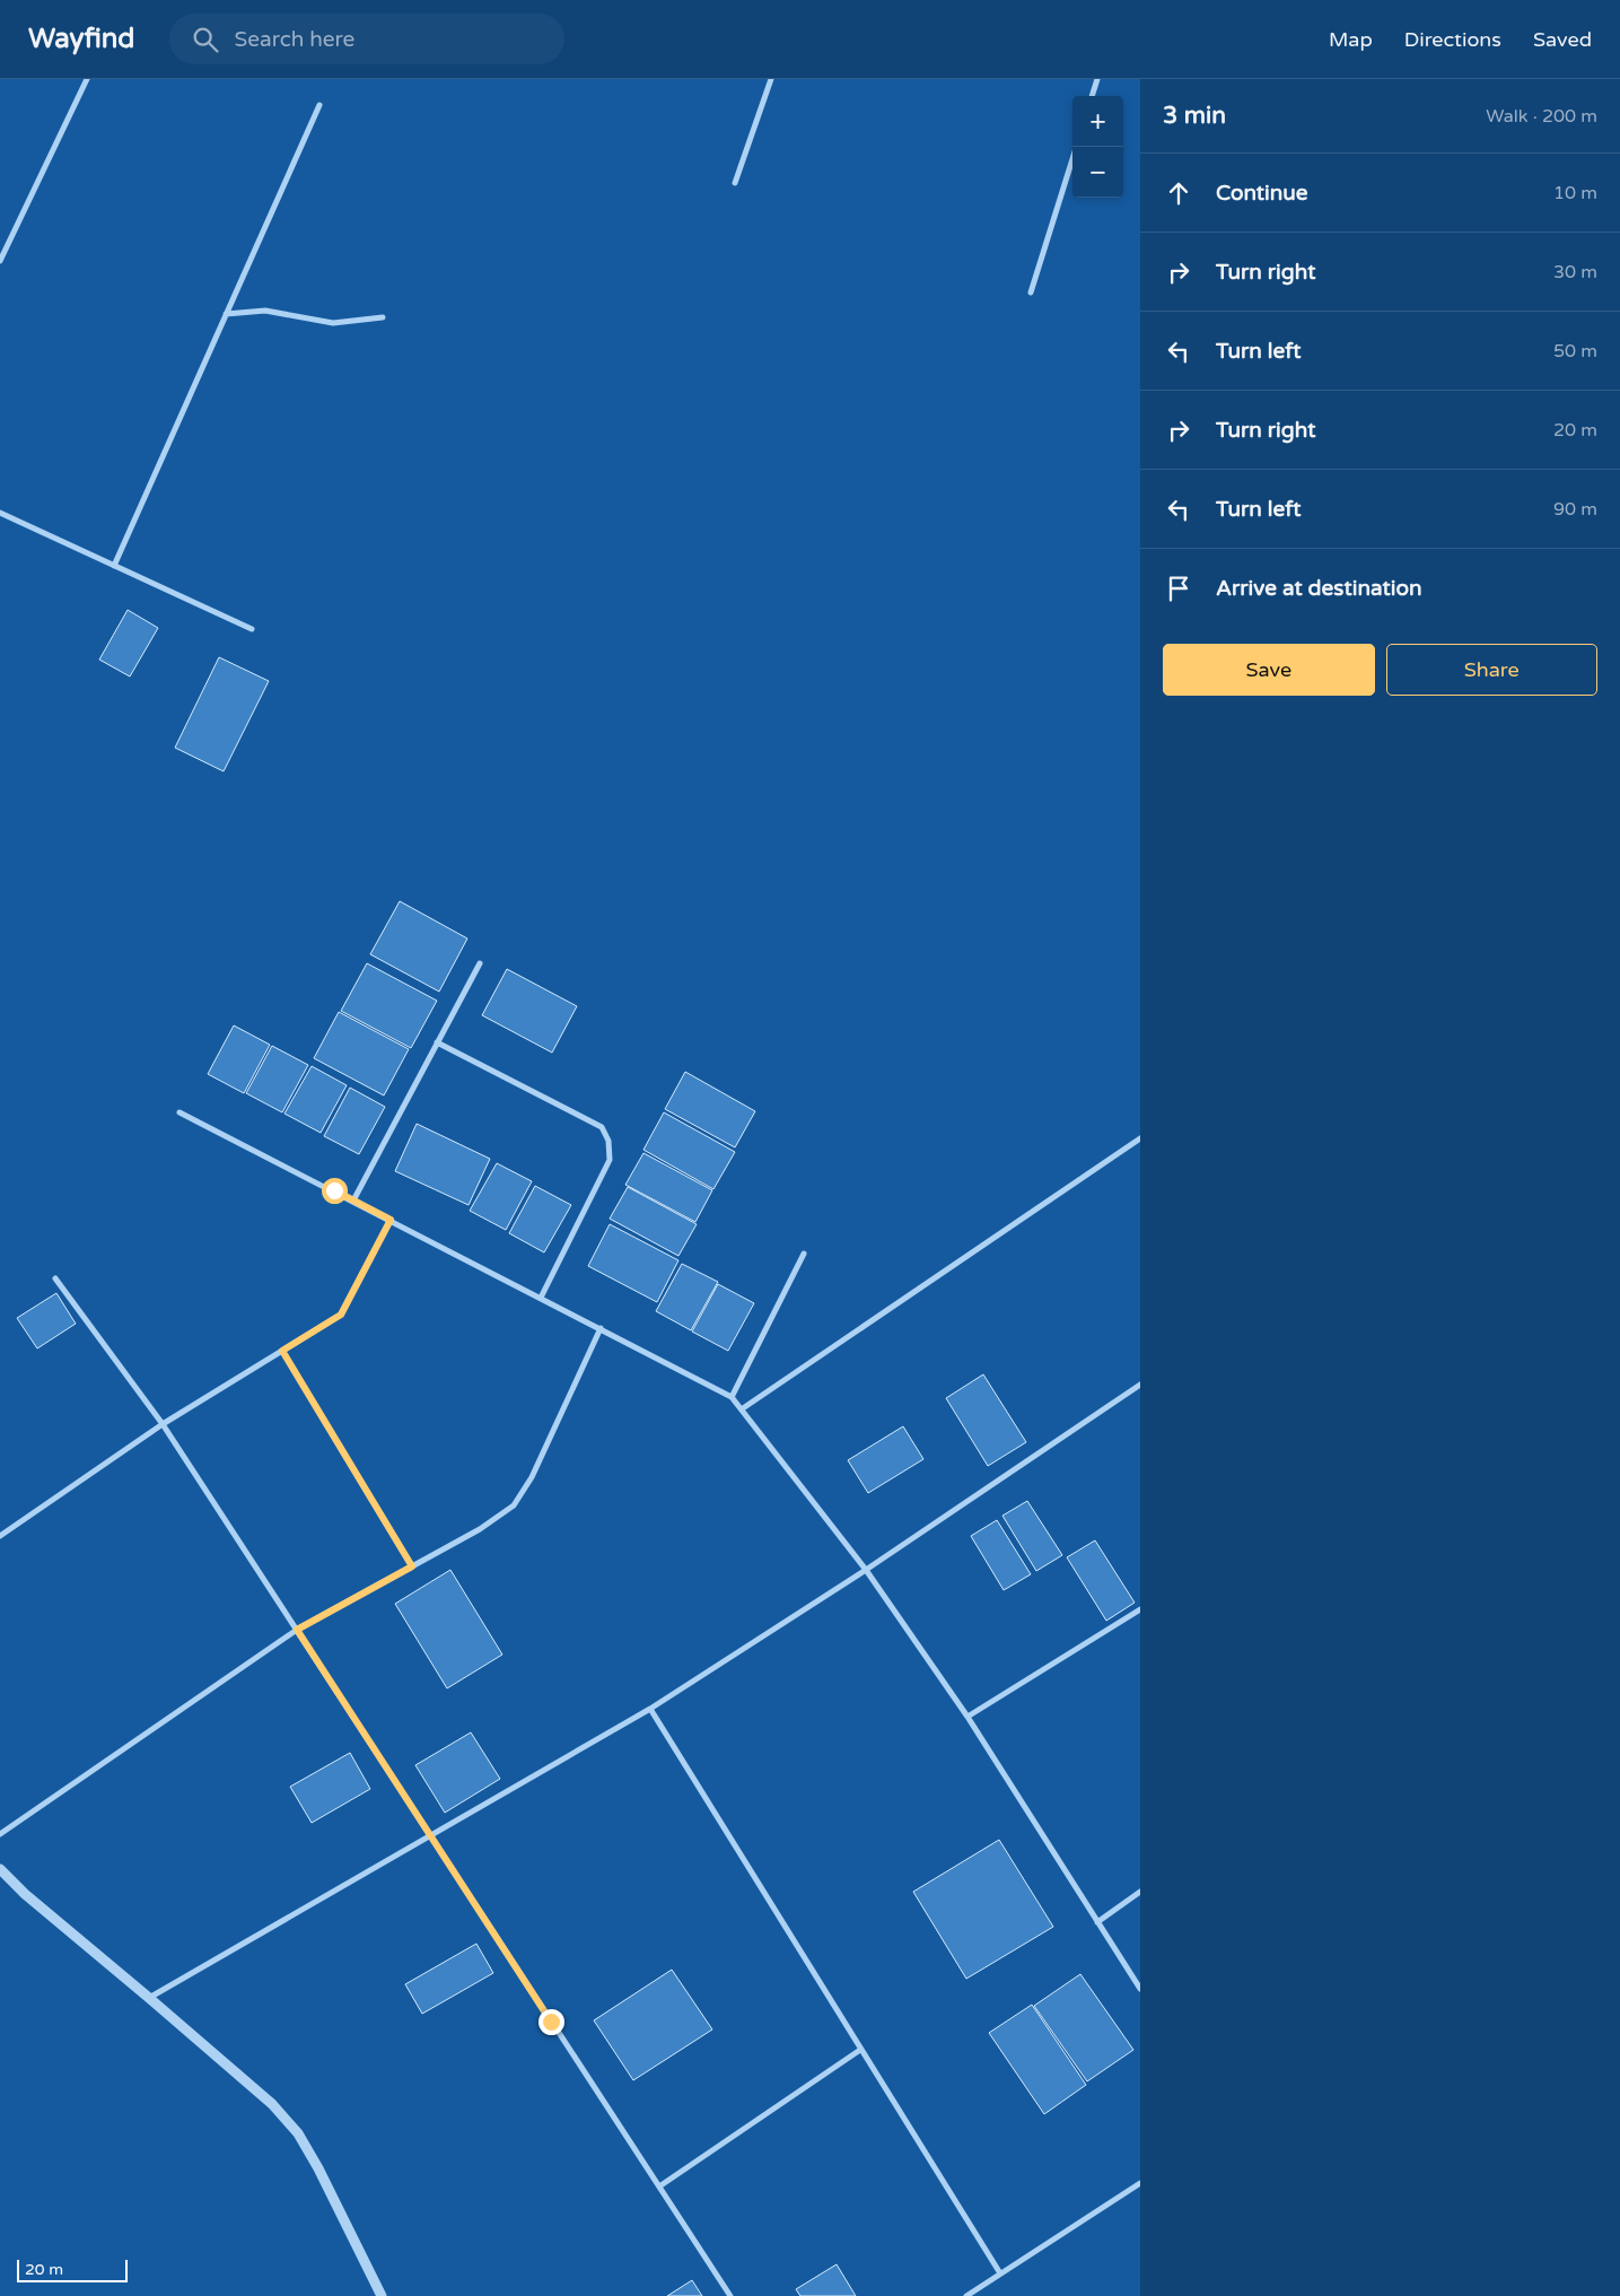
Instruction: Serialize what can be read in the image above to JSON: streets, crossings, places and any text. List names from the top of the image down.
{
  "scale_bar": "20 m",
  "page": {
    "header": "Wayfind",
    "search": "Search here",
    "nav": ["Map", "Directions", "Saved"],
    "heading": ["3 min", "Walk · 200 m"],
    "map_buttons": ["+", "−"],
    "list": [
      ["Continue", "10 m"],
      ["Turn right", "30 m"],
      ["Turn left", "50 m"],
      ["Turn right", "20 m"],
      ["Turn left", "90 m"],
      "Arrive at destination"
    ],
    "buttons": ["Save", "Share"],
    "scale": "20 m"
  }
}
